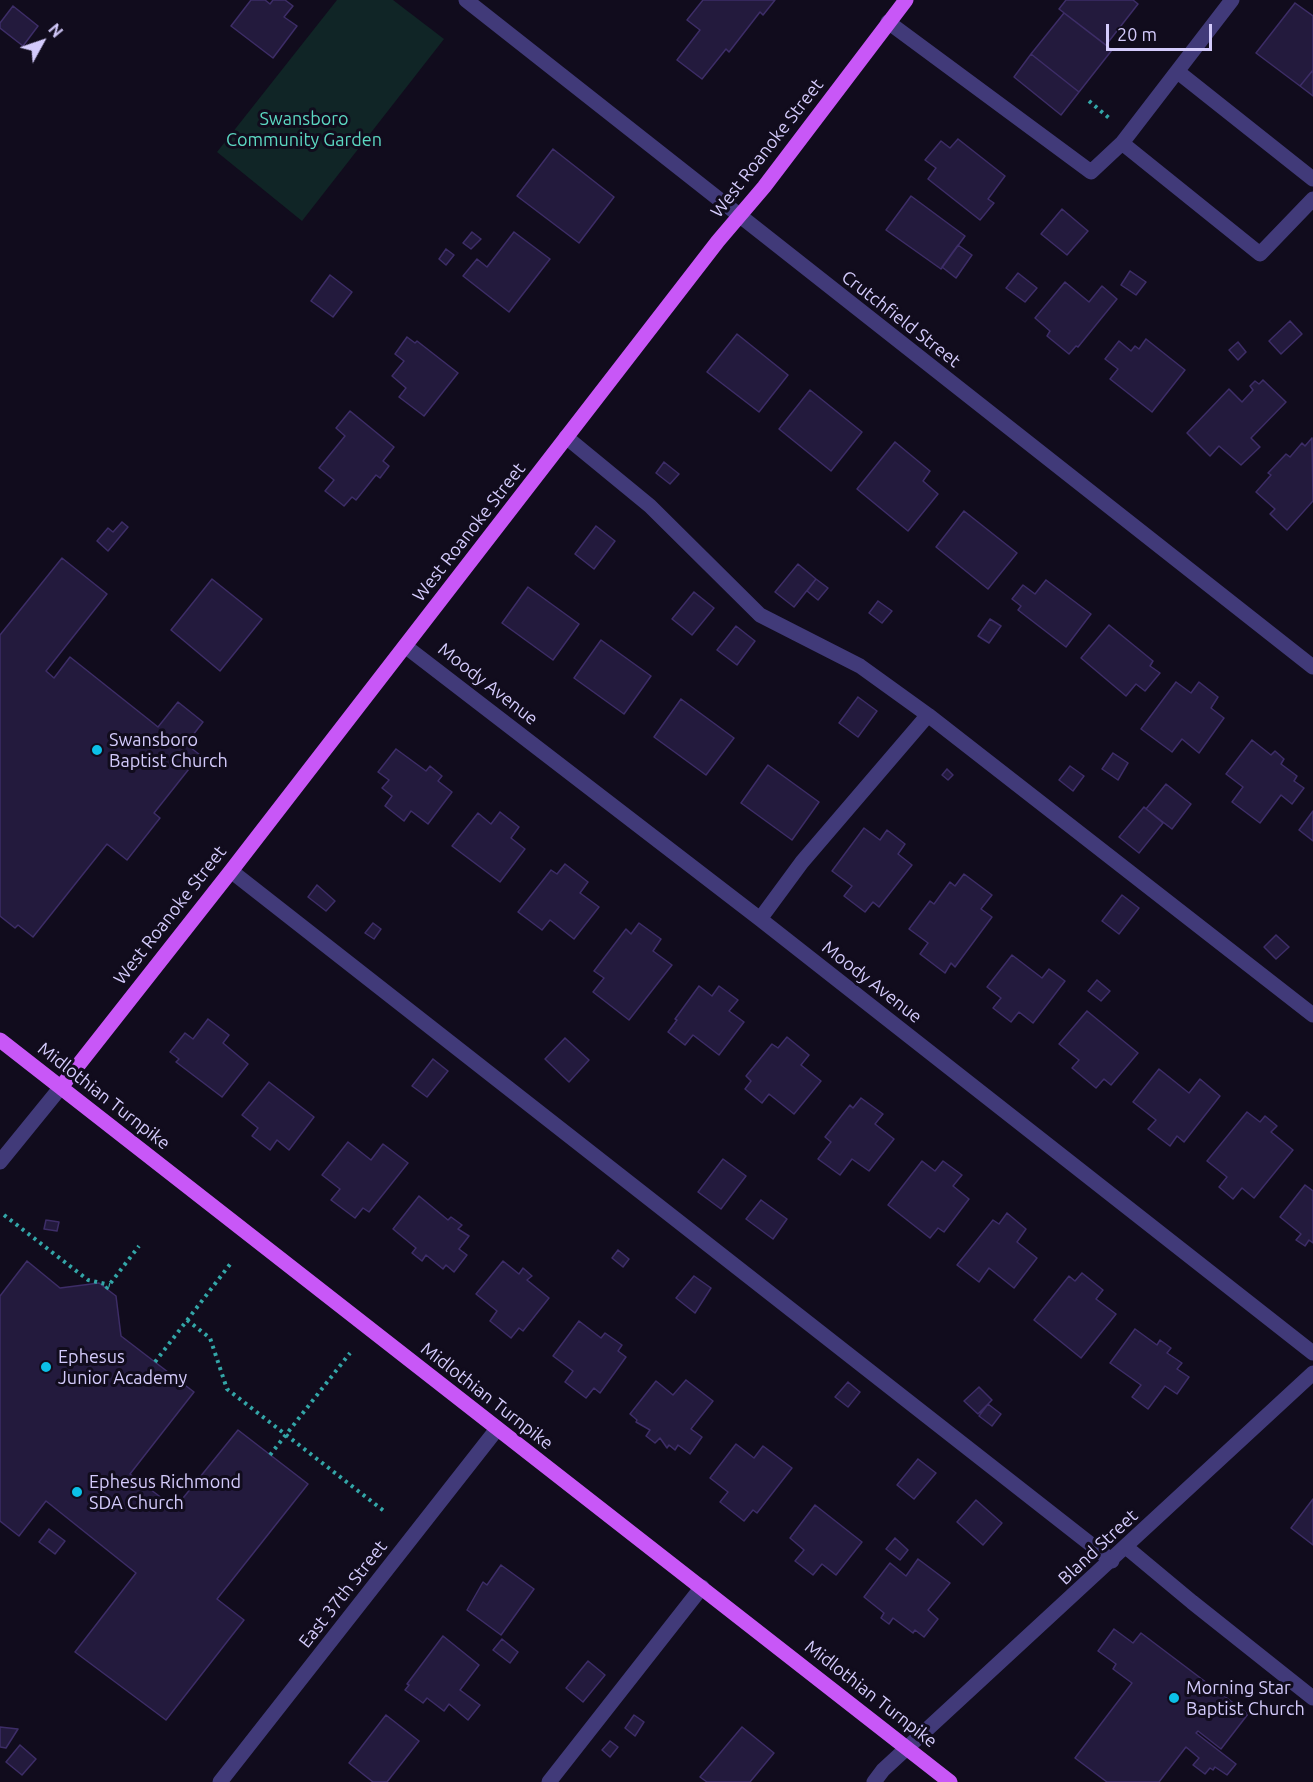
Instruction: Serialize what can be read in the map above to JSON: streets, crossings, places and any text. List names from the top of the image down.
{
  "streets": {
    "main road": ["West Roanoke Street", "Midlothian Turnpike"],
    "street": [
      "Crutchfield Street",
      "Moody Avenue",
      "Bland Street",
      "East 37th Street"
    ]
  },
  "crossings": [
    ["West Roanoke Street", "Crutchfield Street"],
    ["West Roanoke Street", "Moody Avenue"],
    ["West Roanoke Street", "Midlothian Turnpike"],
    ["Midlothian Turnpike", "Bland Street"],
    ["Midlothian Turnpike", "East 37th Street"]
  ],
  "parks": ["Swansboro Community Garden"],
  "places": [
    "Swansboro Baptist Church",
    "Ephesus Junior Academy",
    "Ephesus Richmond SDA Church",
    "Morning Star Baptist Church"
  ],
  "scale_bar": "20 m",
  "north": "top right"
}
